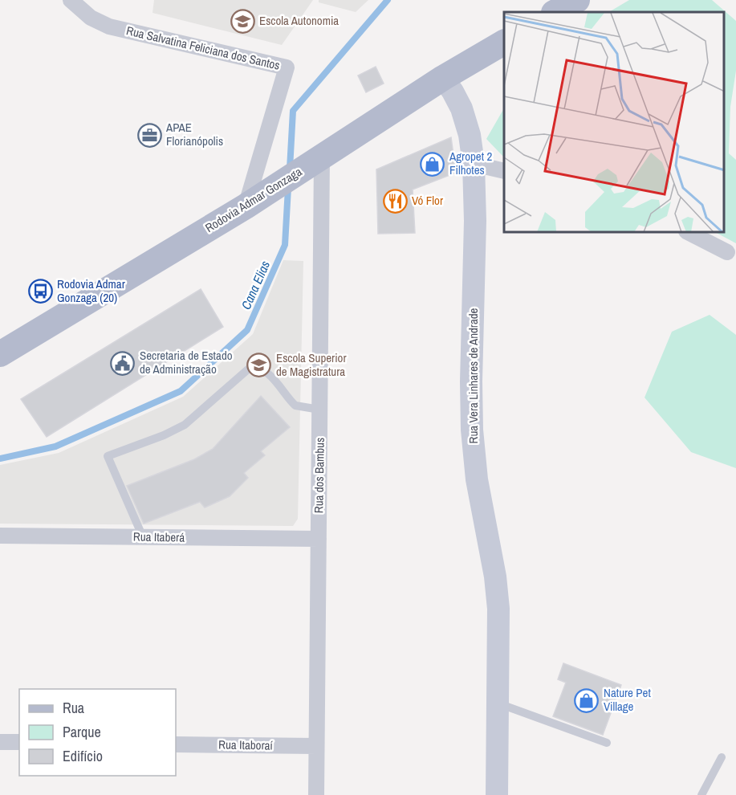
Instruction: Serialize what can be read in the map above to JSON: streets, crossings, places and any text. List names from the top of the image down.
{
  "streets": {
    "main road": ["Rodovia Admar Gonzaga", "Rua Vera Linhares de Andrade"],
    "street": [
      "Rua Salvatina Feliciana dos Santos",
      "Rua dos Bambus",
      "Rua Itaberá",
      "Rua Itaboraí"
    ]
  },
  "crossings": [
    ["Rua Salvatina Feliciana dos Santos", "Rodovia Admar Gonzaga"],
    ["Rodovia Admar Gonzaga", "Rua Vera Linhares de Andrade"],
    ["Rodovia Admar Gonzaga", "Rua dos Bambus"],
    ["Rua dos Bambus", "Rua Itaberá"],
    ["Rua dos Bambus", "Rua Itaboraí"]
  ],
  "water": ["Cana Elias"],
  "places": {
    "school or university": ["Escola Autonomia", "Escola Superior de Magistratura"],
    "office": ["APAE Florianópolis"],
    "shop": ["Agropet 2 Filhotes", "Nature Pet Village"],
    "restaurant": ["Vó Flor"],
    "bus stop": ["Rodovia Admar Gonzaga (20)"],
    "public building": ["Secretaria de Estado de Administração"]
  },
  "legend": ["Rua", "Parque", "Edifício"]
}
